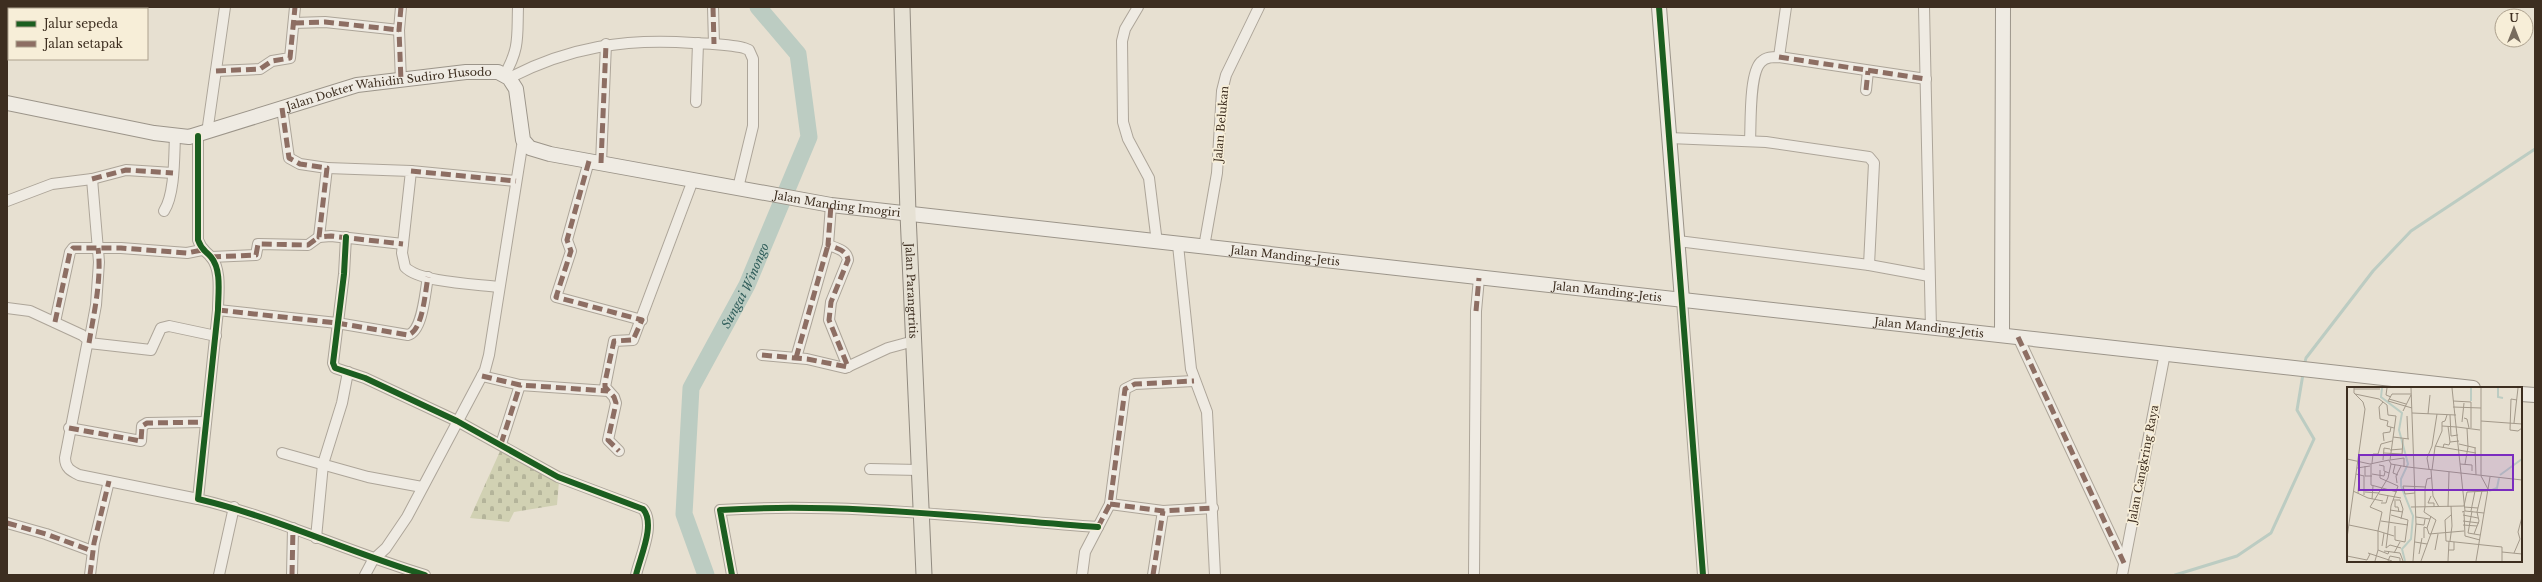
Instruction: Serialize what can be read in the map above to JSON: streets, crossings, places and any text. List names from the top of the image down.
{
  "streets": {
    "main road": [
      "Jalan Dokter Wahidin Sudiro Husodo",
      "Jalan Manding Imogiri",
      "Jalan Manding-Jetis",
      "Jalan Parangtritis"
    ],
    "street": ["Jalan Belukan", "Jalan Cangkring Raya"]
  },
  "crossings": [
    ["Jalan Belukan", "Jalan Manding-Jetis"],
    ["Jalan Manding Imogiri", "Jalan Manding-Jetis"],
    ["Jalan Manding Imogiri", "Jalan Parangtritis"],
    ["Jalan Manding-Jetis", "Jalan Parangtritis"],
    ["Jalan Manding-Jetis", "Jalan Cangkring Raya"]
  ],
  "water": ["Sungai Winongo"],
  "legend": ["Jalur sepeda", "Jalan setapak"],
  "north": "top"
}
